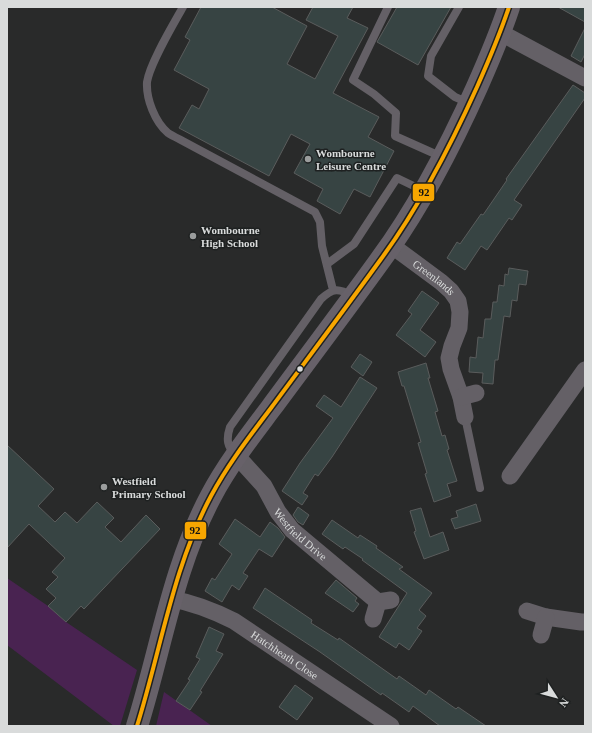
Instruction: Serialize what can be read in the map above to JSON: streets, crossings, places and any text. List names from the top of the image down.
{
  "streets": {
    "street": ["Greenlands", "Westfield Drive", "Hatchheath Close"]
  },
  "places": ["Wombourne Leisure Centre", "Wombourne High School", "Westfield Primary School"],
  "lines": ["transit line 92"],
  "north": "bottom right"
}
